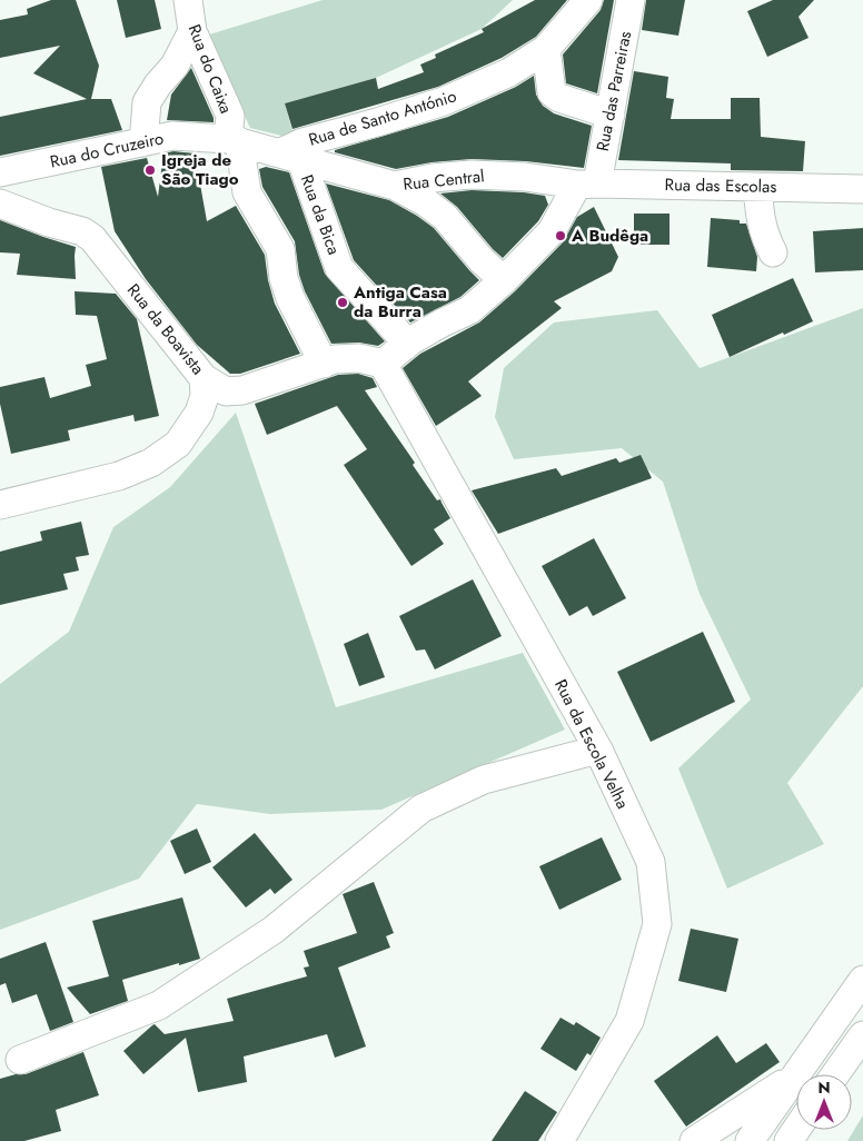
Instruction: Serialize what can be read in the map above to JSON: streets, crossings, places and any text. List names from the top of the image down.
{
  "streets": {
    "street": [
      "Rua do Caixa",
      "Rua das Parreiras",
      "Rua de Santo António",
      "Rua do Cruzeiro",
      "Rua Central",
      "Rua das Escolas",
      "Rua da Bica",
      "Rua da Boavista",
      "Rua da Escola Velha"
    ]
  },
  "crossings": [
    ["Rua do Caixa", "Rua do Cruzeiro"],
    ["Rua do Caixa", "Rua da Boavista"],
    ["Rua das Parreiras", "Rua Central"],
    ["Rua das Parreiras", "Rua das Escolas"],
    ["Rua das Parreiras", "Rua da Bica"],
    ["Rua das Parreiras", "Rua da Boavista"],
    ["Rua das Parreiras", "Rua da Escola Velha"],
    ["Rua de Santo António", "Rua do Cruzeiro"],
    ["Rua de Santo António", "Rua Central"],
    ["Rua de Santo António", "Rua da Bica"],
    ["Rua do Cruzeiro", "Rua Central"],
    ["Rua do Cruzeiro", "Rua da Bica"],
    ["Rua Central", "Rua das Escolas"],
    ["Rua Central", "Rua da Bica"],
    ["Rua da Bica", "Rua da Boavista"],
    ["Rua da Bica", "Rua da Escola Velha"],
    ["Rua da Boavista", "Rua da Escola Velha"]
  ],
  "places": ["Igreja de São Tiago", "A Budêga", "Antiga Casa da Burra"],
  "north": "top"
}
